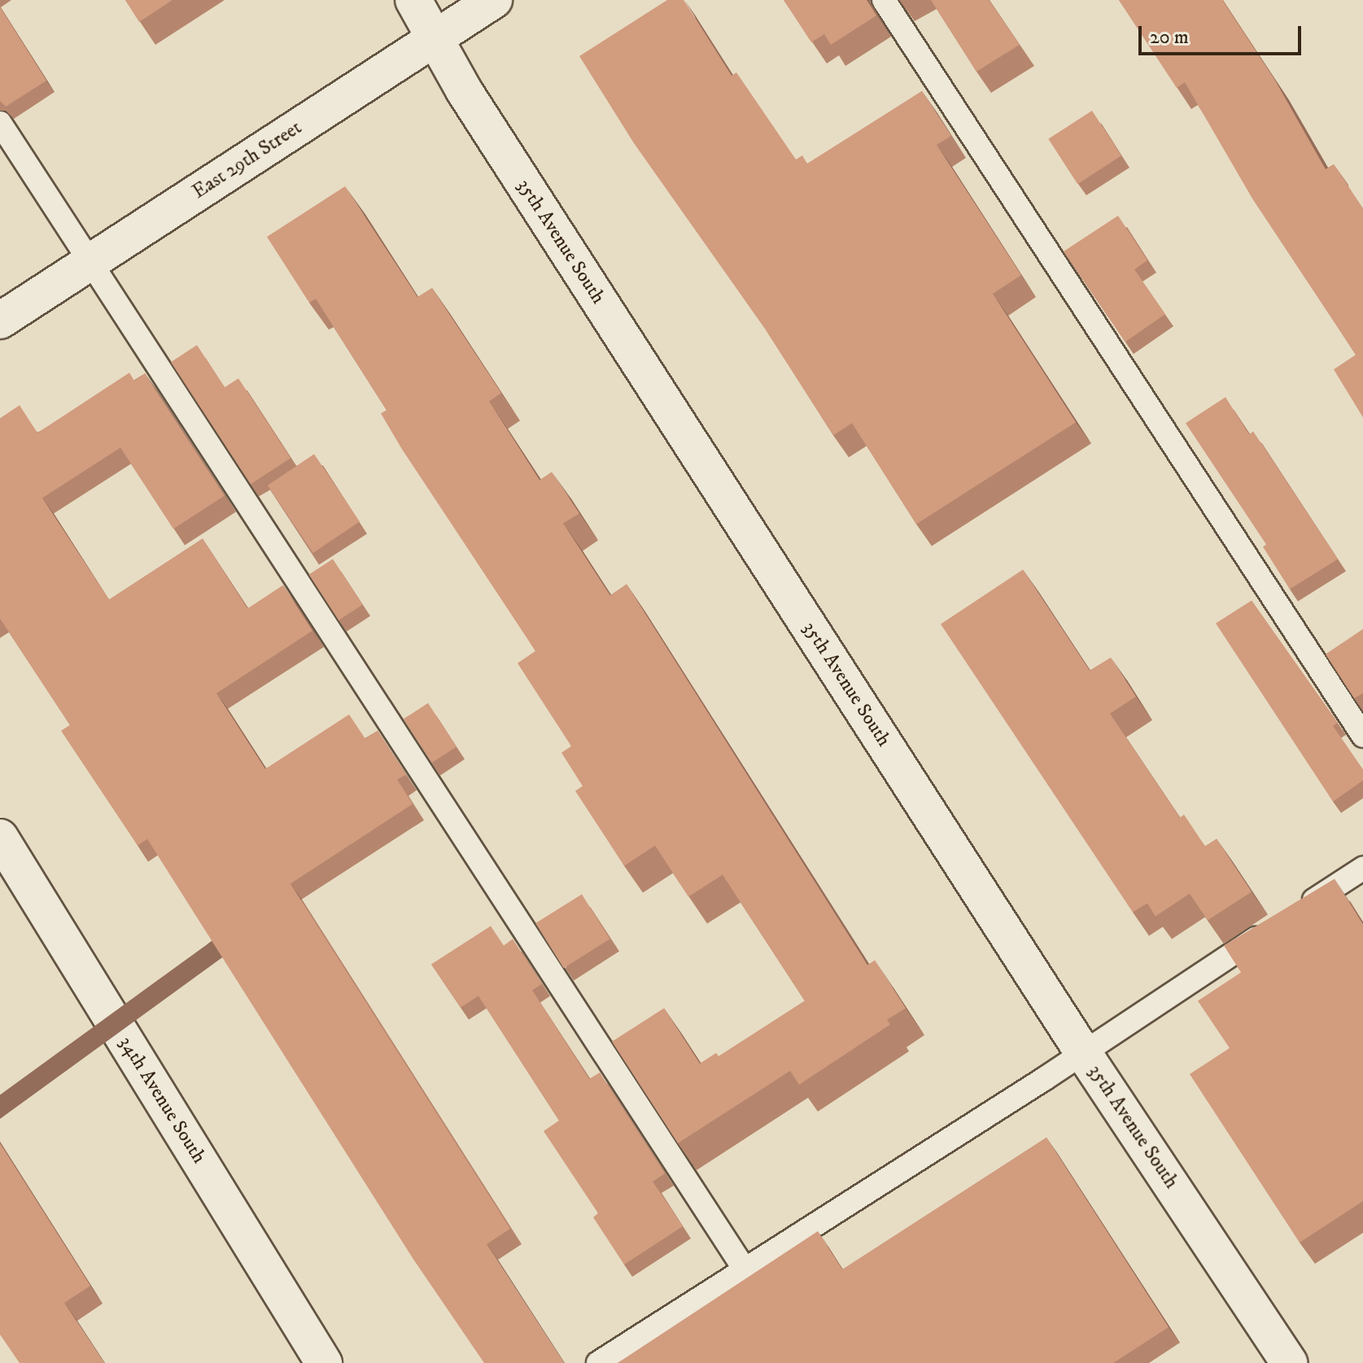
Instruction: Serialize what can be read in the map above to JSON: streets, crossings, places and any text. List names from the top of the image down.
{
  "streets": {
    "street": ["East 29th Street", "35th Avenue South", "34th Avenue South"]
  },
  "crossings": [
    ["East 29th Street", "35th Avenue South"]
  ],
  "scale_bar": "20 m"
}
